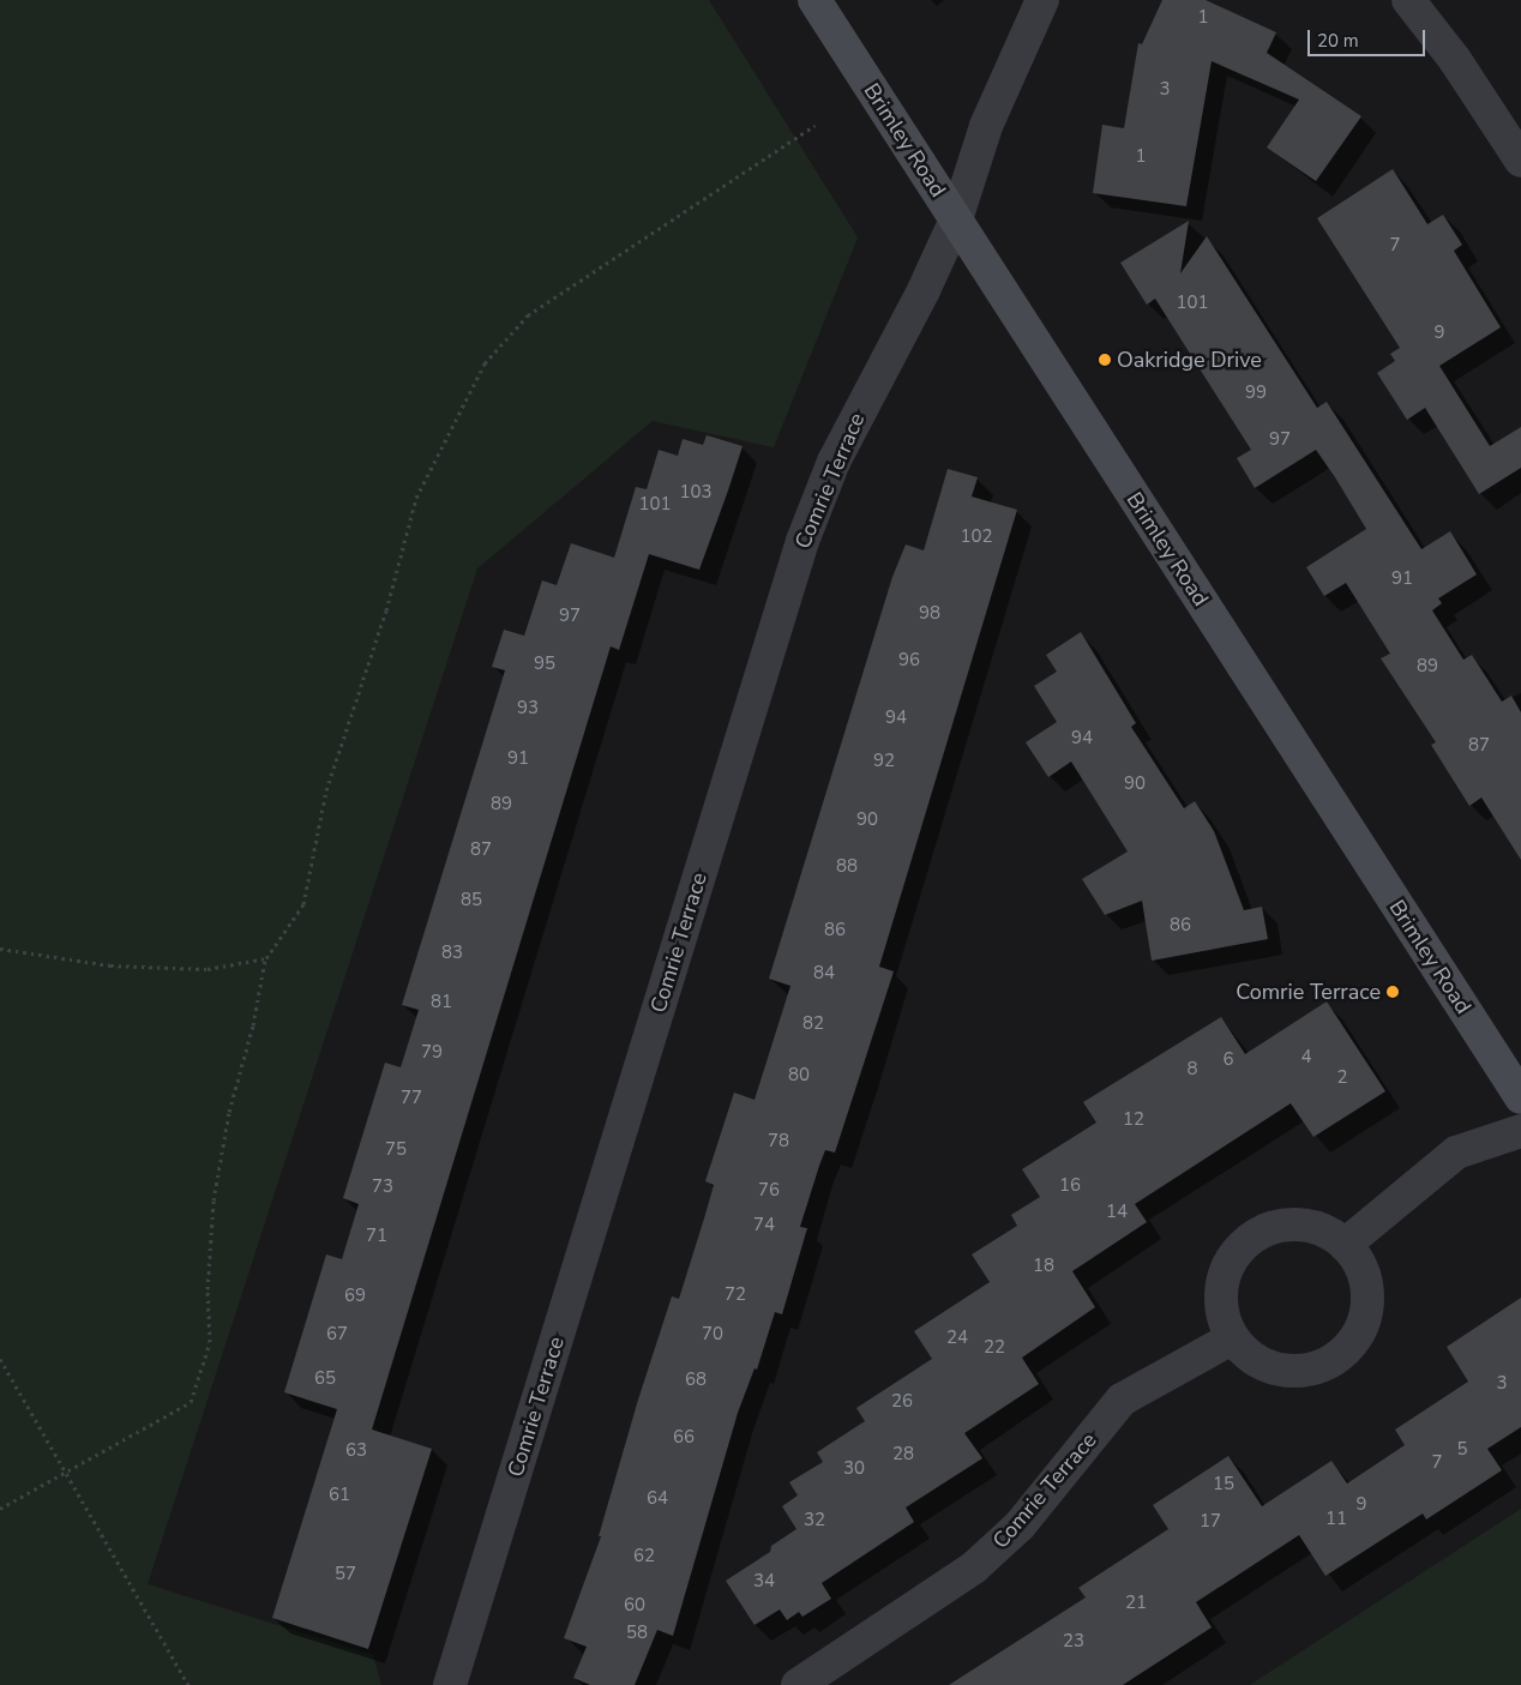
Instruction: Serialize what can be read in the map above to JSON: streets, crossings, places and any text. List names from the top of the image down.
{
  "streets": {
    "main road": ["Brimley Road"],
    "street": ["Comrie Terrace"]
  },
  "crossings": [
    ["Brimley Road", "Comrie Terrace"]
  ],
  "places": ["Oakridge Drive", "Comrie Terrace"],
  "house_numbers": [
    "1",
    "3",
    "1",
    "7",
    "101",
    "9",
    "99",
    "97",
    "103",
    "101",
    "102",
    "91",
    "98",
    "97",
    "96",
    "95",
    "89",
    "93",
    "94",
    "94",
    "87",
    "91",
    "92",
    "90",
    "89",
    "90",
    "87",
    "88",
    "85",
    "86",
    "86",
    "83",
    "84",
    "81",
    "82",
    "79",
    "4",
    "6",
    "8",
    "80",
    "2",
    "77",
    "12",
    "78",
    "75",
    "16",
    "73",
    "76",
    "14",
    "74",
    "71",
    "18",
    "72",
    "69",
    "67",
    "70",
    "24",
    "22",
    "65",
    "68",
    "3",
    "26",
    "66",
    "5",
    "63",
    "28",
    "7",
    "30",
    "15",
    "61",
    "64",
    "9",
    "11",
    "32",
    "17",
    "62",
    "57",
    "34",
    "21",
    "60",
    "58",
    "23"
  ],
  "scale_bar": "20 m"
}
